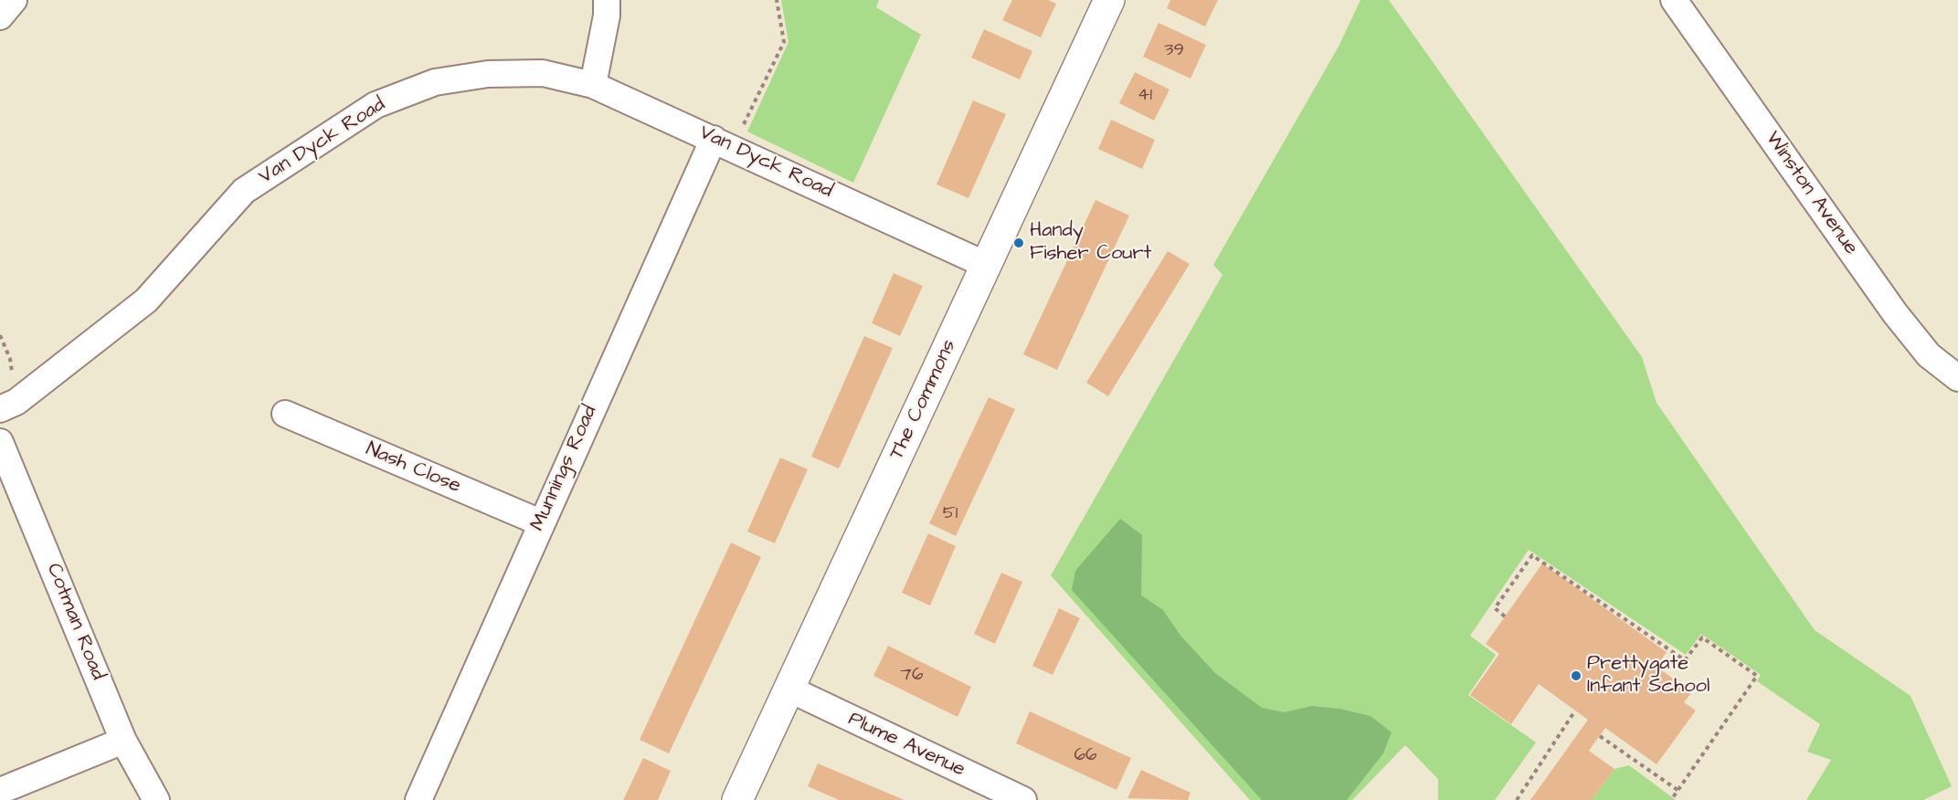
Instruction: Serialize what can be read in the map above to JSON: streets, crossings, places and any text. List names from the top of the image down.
{
  "streets": {
    "street": [
      "Van Dyck Road",
      "Winston Avenue",
      "The Commons",
      "Nash Close",
      "Munnings Road",
      "Cotman Road",
      "Plume Avenue"
    ]
  },
  "crossings": [
    ["Van Dyck Road", "The Commons"],
    ["Van Dyck Road", "Munnings Road"],
    ["The Commons", "Plume Avenue"],
    ["Nash Close", "Munnings Road"]
  ],
  "places": ["Handy Fisher Court", "Prettygate Infant School"],
  "house_numbers": [
    "39",
    "41",
    "51",
    "76",
    "66"
  ]
}
